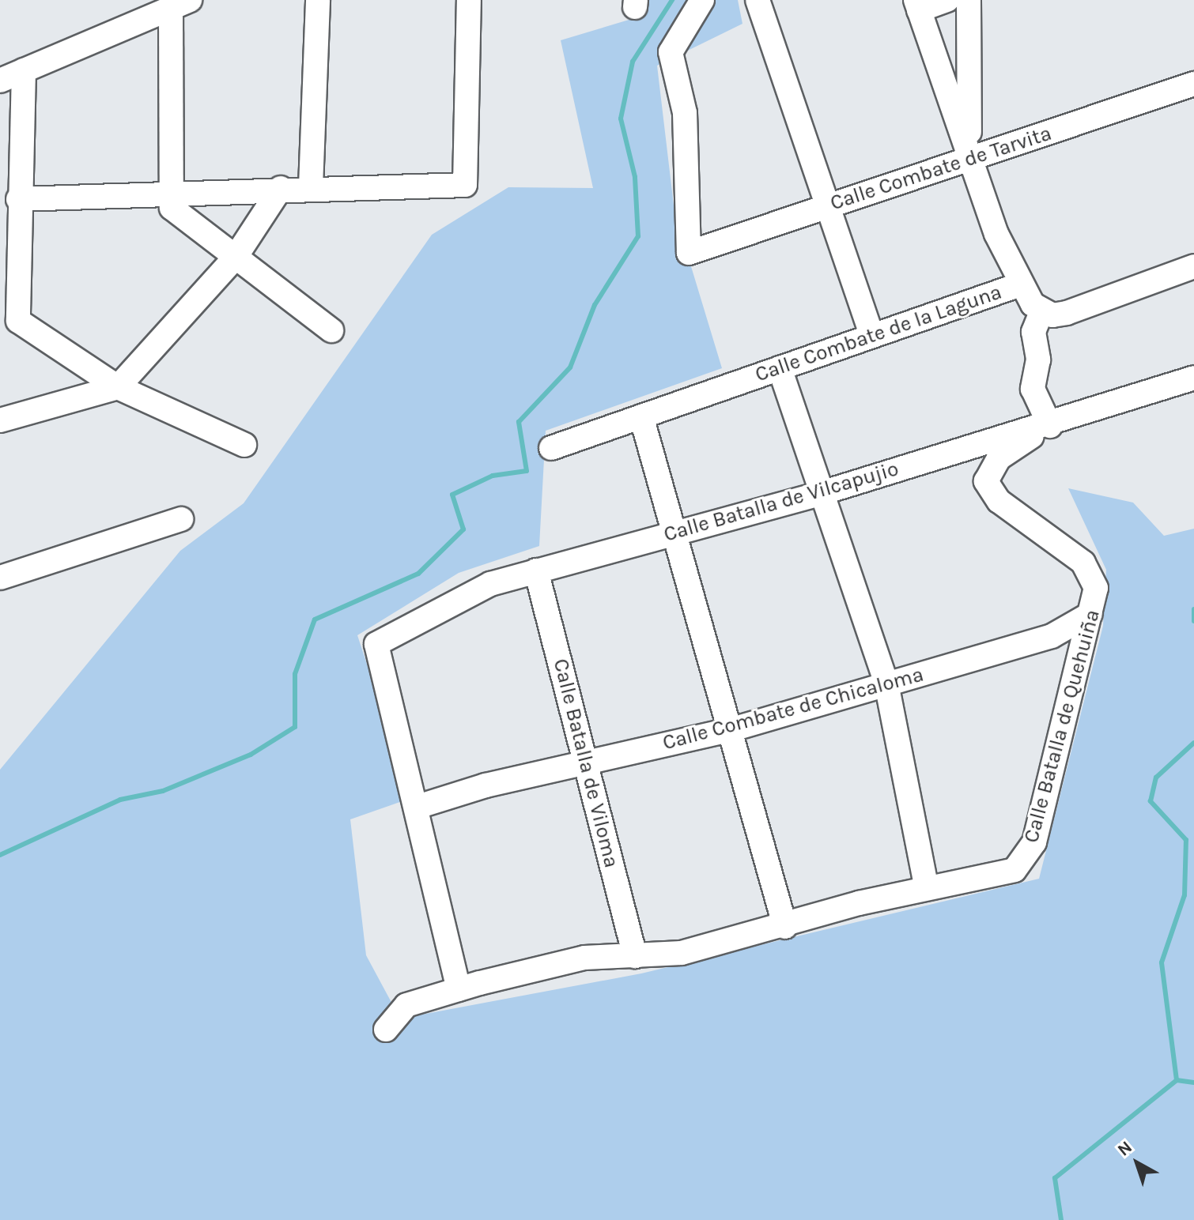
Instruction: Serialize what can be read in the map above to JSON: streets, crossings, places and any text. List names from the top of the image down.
{
  "streets": {
    "street": [
      "Calle Combate de Tarvita",
      "Calle Combate de la Laguna",
      "Calle Batalla de Vilcapujio",
      "Calle Combate de Chicaloma",
      "Calle Batalla de Quehuiña",
      "Calle Batalla de Viloma"
    ]
  },
  "crossings": [
    ["Calle Batalla de Vilcapujio", "Calle Combate de Chicaloma"],
    ["Calle Batalla de Vilcapujio", "Calle Batalla de Quehuiña"],
    ["Calle Batalla de Vilcapujio", "Calle Batalla de Viloma"],
    ["Calle Combate de Chicaloma", "Calle Batalla de Quehuiña"],
    ["Calle Combate de Chicaloma", "Calle Batalla de Viloma"],
    ["Calle Batalla de Quehuiña", "Calle Batalla de Viloma"]
  ],
  "north": "top left"
}
